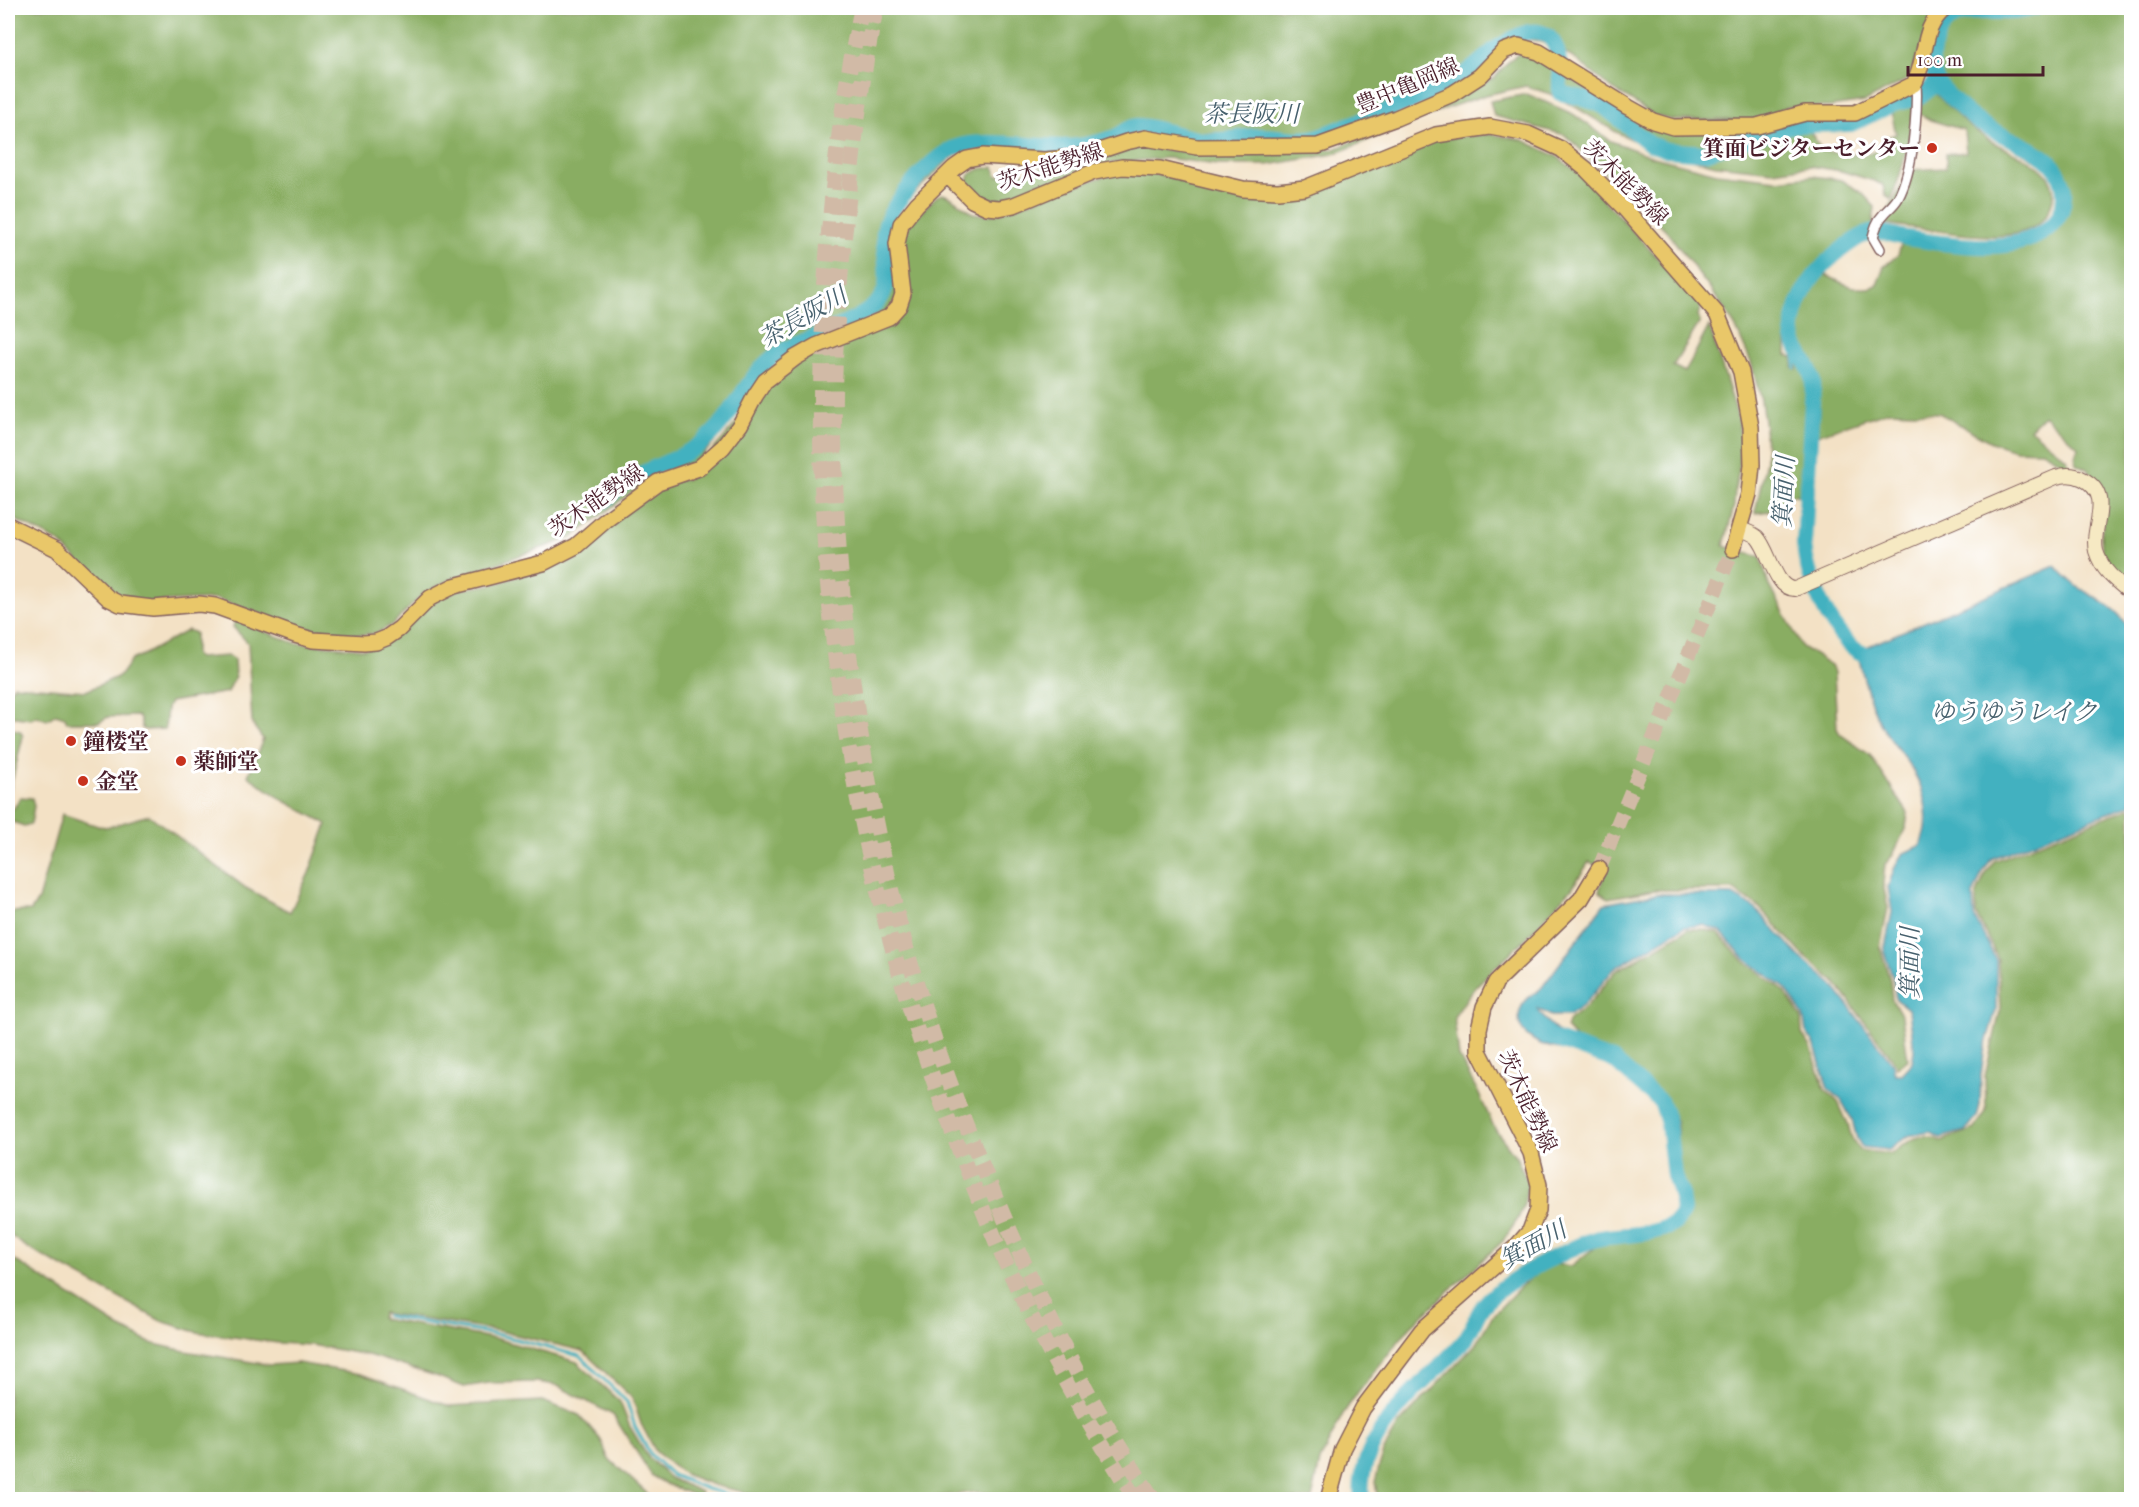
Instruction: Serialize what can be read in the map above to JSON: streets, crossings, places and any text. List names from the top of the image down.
{
  "streets": {
    "main road": ["豊中亀岡線", "茨木能勢線"]
  },
  "crossings": [
    ["豊中亀岡線", "茨木能勢線"]
  ],
  "water": ["茶長阪川", "箕面川", "ゆうゆうレイク"],
  "places": [
    "箕面ビジターセンター",
    "鐘楼堂",
    "薬師堂",
    "金堂"
  ],
  "scale_bar": "100 m"
}
